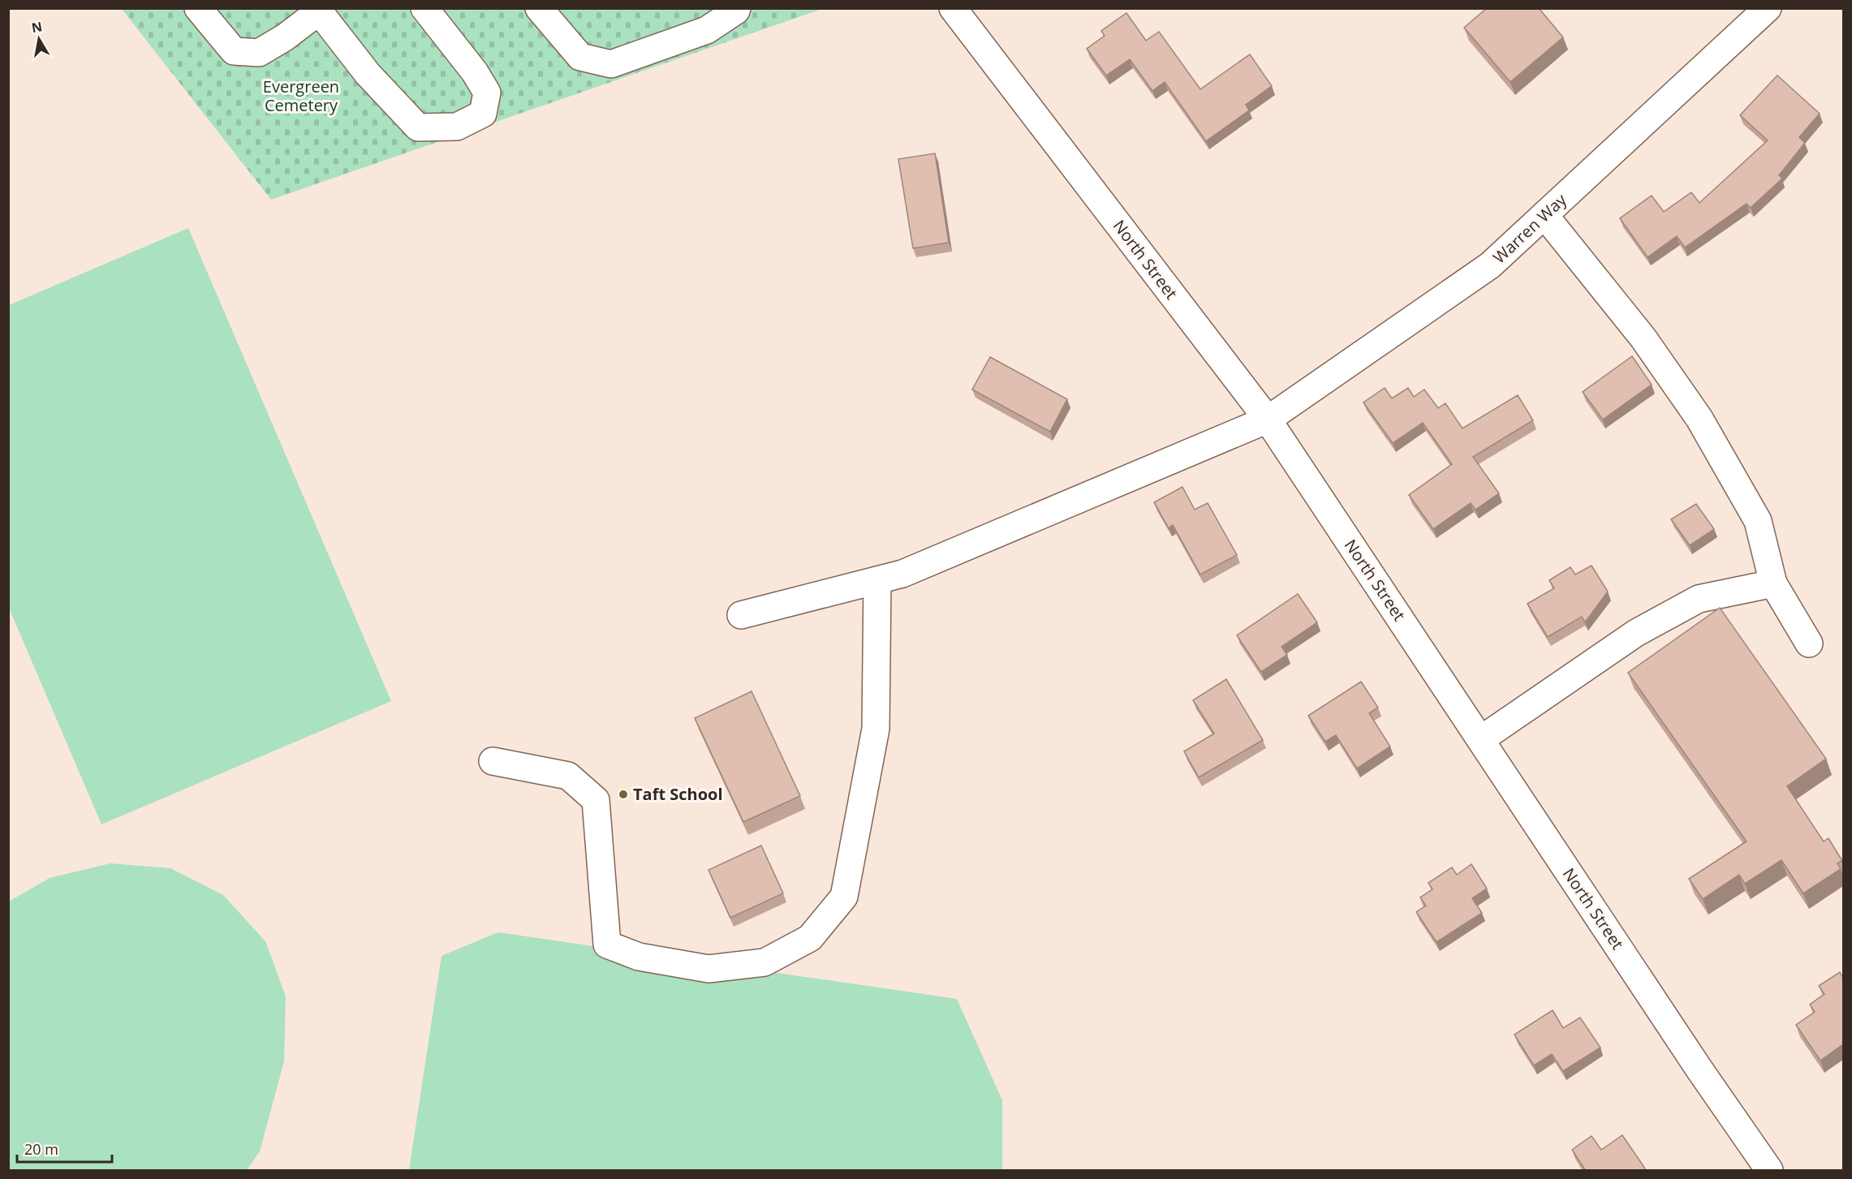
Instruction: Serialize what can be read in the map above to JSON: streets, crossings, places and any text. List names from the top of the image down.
{
  "streets": {
    "street": ["Warren Way", "North Street"]
  },
  "crossings": [
    ["Warren Way", "North Street"]
  ],
  "parks": ["Evergreen Cemetery"],
  "places": ["Taft School"],
  "scale_bar": "20 m",
  "north": "top"
}
